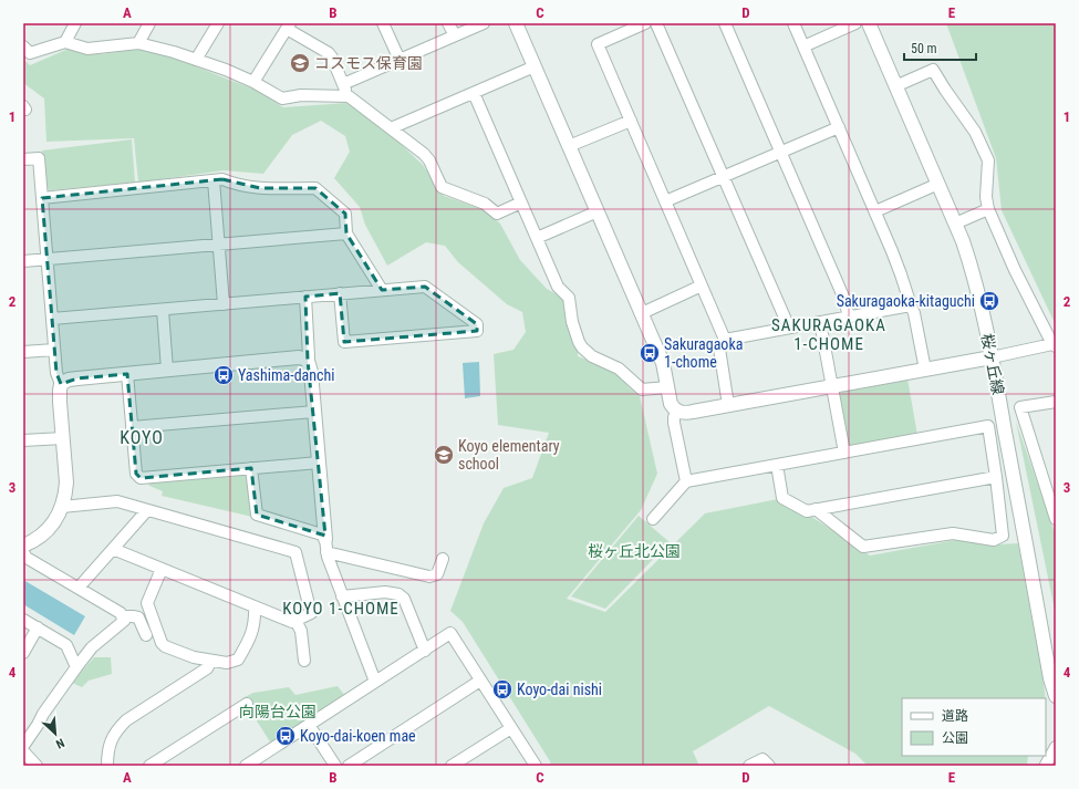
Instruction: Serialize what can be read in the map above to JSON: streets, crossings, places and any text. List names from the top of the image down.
{
  "streets": {
    "street": ["桜ヶ丘線"]
  },
  "districts": ["SAKURAGAOKA 1-CHOME", "KOYO", "KOYO 1-CHOME"],
  "parks": ["桜ヶ丘北公園", "向陽台公園"],
  "places": {
    "school or university": ["コスモス保育園", "Koyo elementary school"],
    "bus stop": [
      "Sakuragaoka-kitaguchi",
      "Sakuragaoka 1-chome",
      "Yashima-danchi",
      "Koyo-dai nishi",
      "Koyo-dai-koen mae"
    ]
  },
  "legend": ["道路", "公園"],
  "scale_bar": "50 m",
  "north": "bottom right",
  "grid": {
    "columns": [
      "A",
      "B",
      "C",
      "D",
      "E"
    ],
    "rows": [
      "1",
      "2",
      "3",
      "4"
    ]
  }
}
